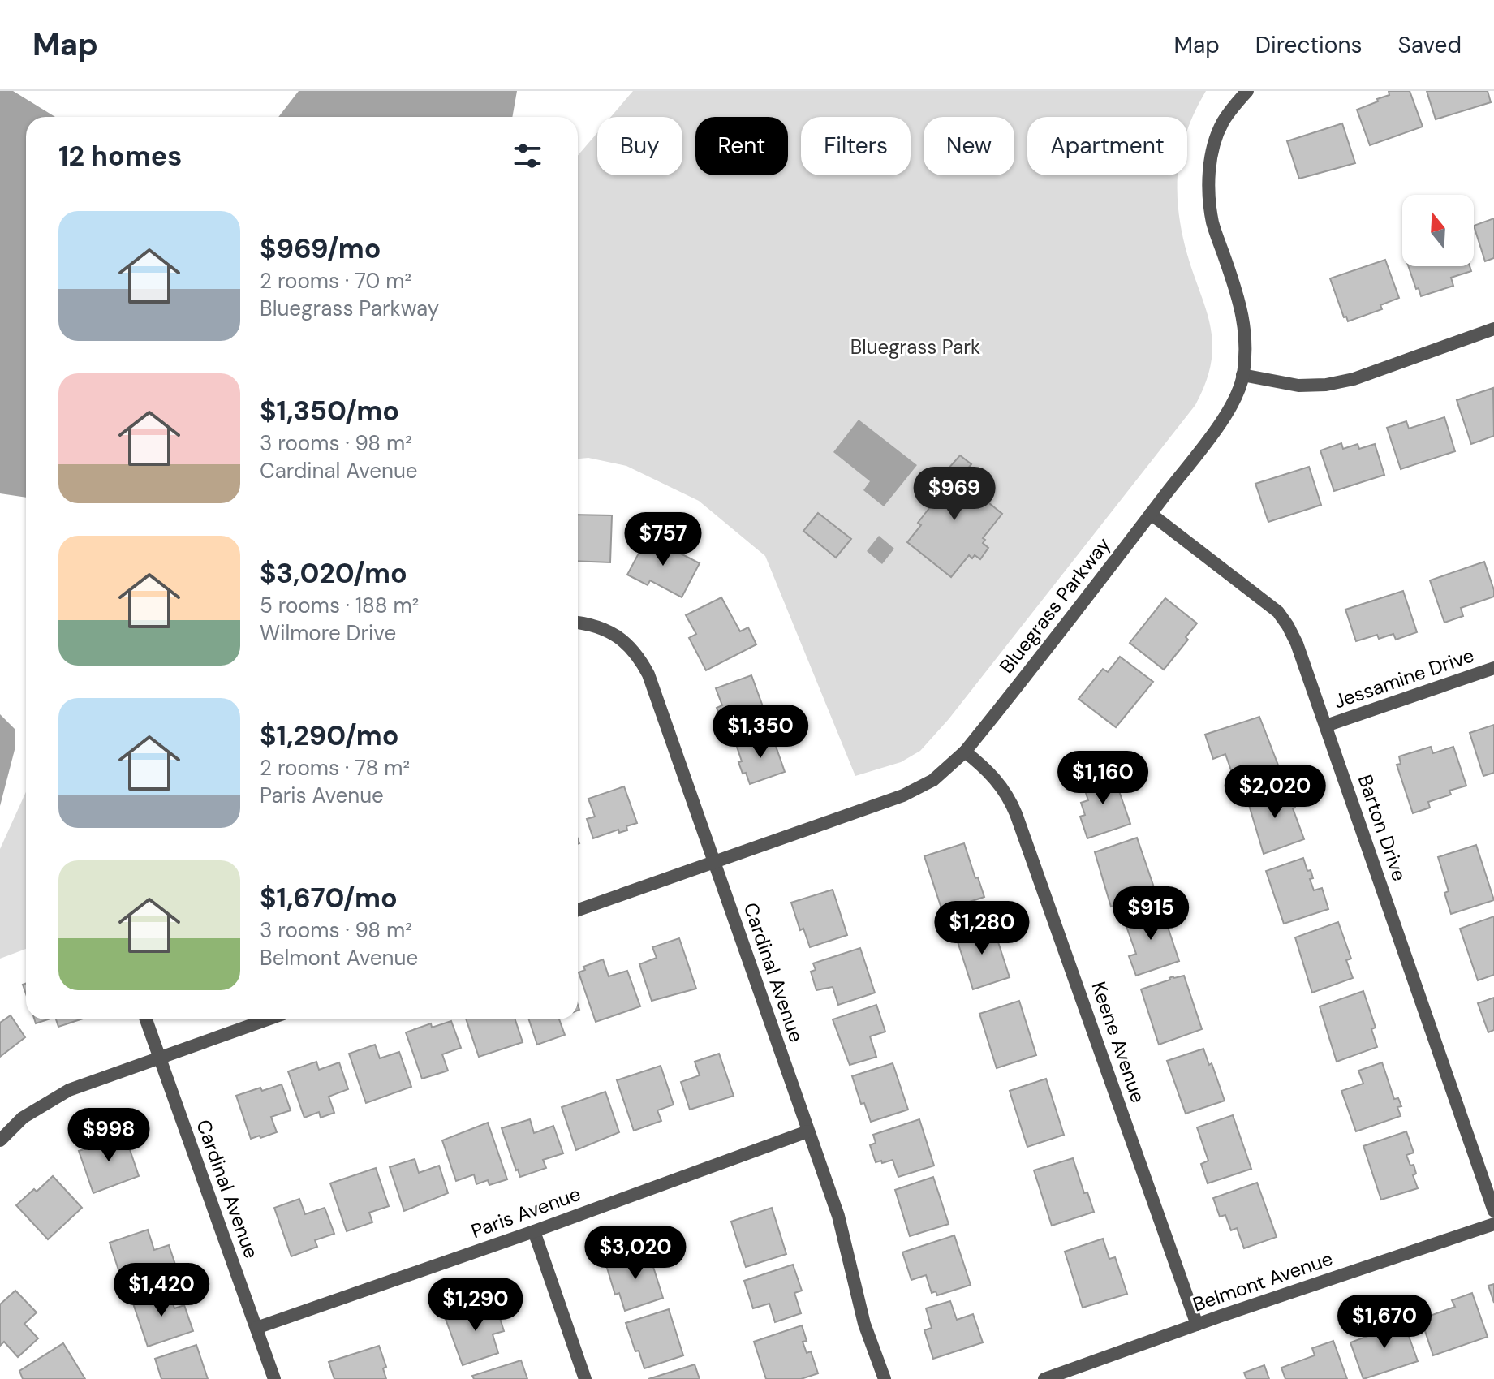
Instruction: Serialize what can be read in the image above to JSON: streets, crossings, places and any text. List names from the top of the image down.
{
  "streets": {
    "street": [
      "Bluegrass Parkway",
      "Jessamine Drive",
      "Barton Drive",
      "Cardinal Avenue",
      "Keene Avenue",
      "Paris Avenue",
      "Belmont Avenue"
    ]
  },
  "crossings": [
    ["Bluegrass Parkway", "Barton Drive"],
    ["Bluegrass Parkway", "Cardinal Avenue"],
    ["Bluegrass Parkway", "Keene Avenue"],
    ["Jessamine Drive", "Barton Drive"],
    ["Cardinal Avenue", "Paris Avenue"],
    ["Keene Avenue", "Belmont Avenue"]
  ],
  "parks": ["Bluegrass Park"],
  "north": "top",
  "page": {
    "header": "Map",
    "nav": ["Map", "Directions", "Saved"],
    "chip": [
      "Buy",
      "Rent",
      "Filters",
      "New",
      "Apartment"
    ],
    "heading": "12 homes",
    "list": [
      {
        "name": "$969/mo",
        "note": "2 rooms · 70 m² · Bluegrass Parkway"
      },
      {
        "name": "$1,350/mo",
        "note": "3 rooms · 98 m² · Cardinal Avenue"
      },
      {
        "name": "$3,020/mo",
        "note": "5 rooms · 188 m² · Wilmore Drive"
      },
      {
        "name": "$1,290/mo",
        "note": "2 rooms · 78 m² · Paris Avenue"
      },
      {
        "name": "$1,670/mo",
        "note": "3 rooms · 98 m² · Belmont Avenue"
      }
    ],
    "price": [
      "$969",
      "$757",
      "$1,350",
      "$1,160",
      "$2,020",
      "$915",
      "$1,280",
      "$998",
      "$3,020",
      "$1,420",
      "$1,290",
      "$1,670"
    ]
  }
}
